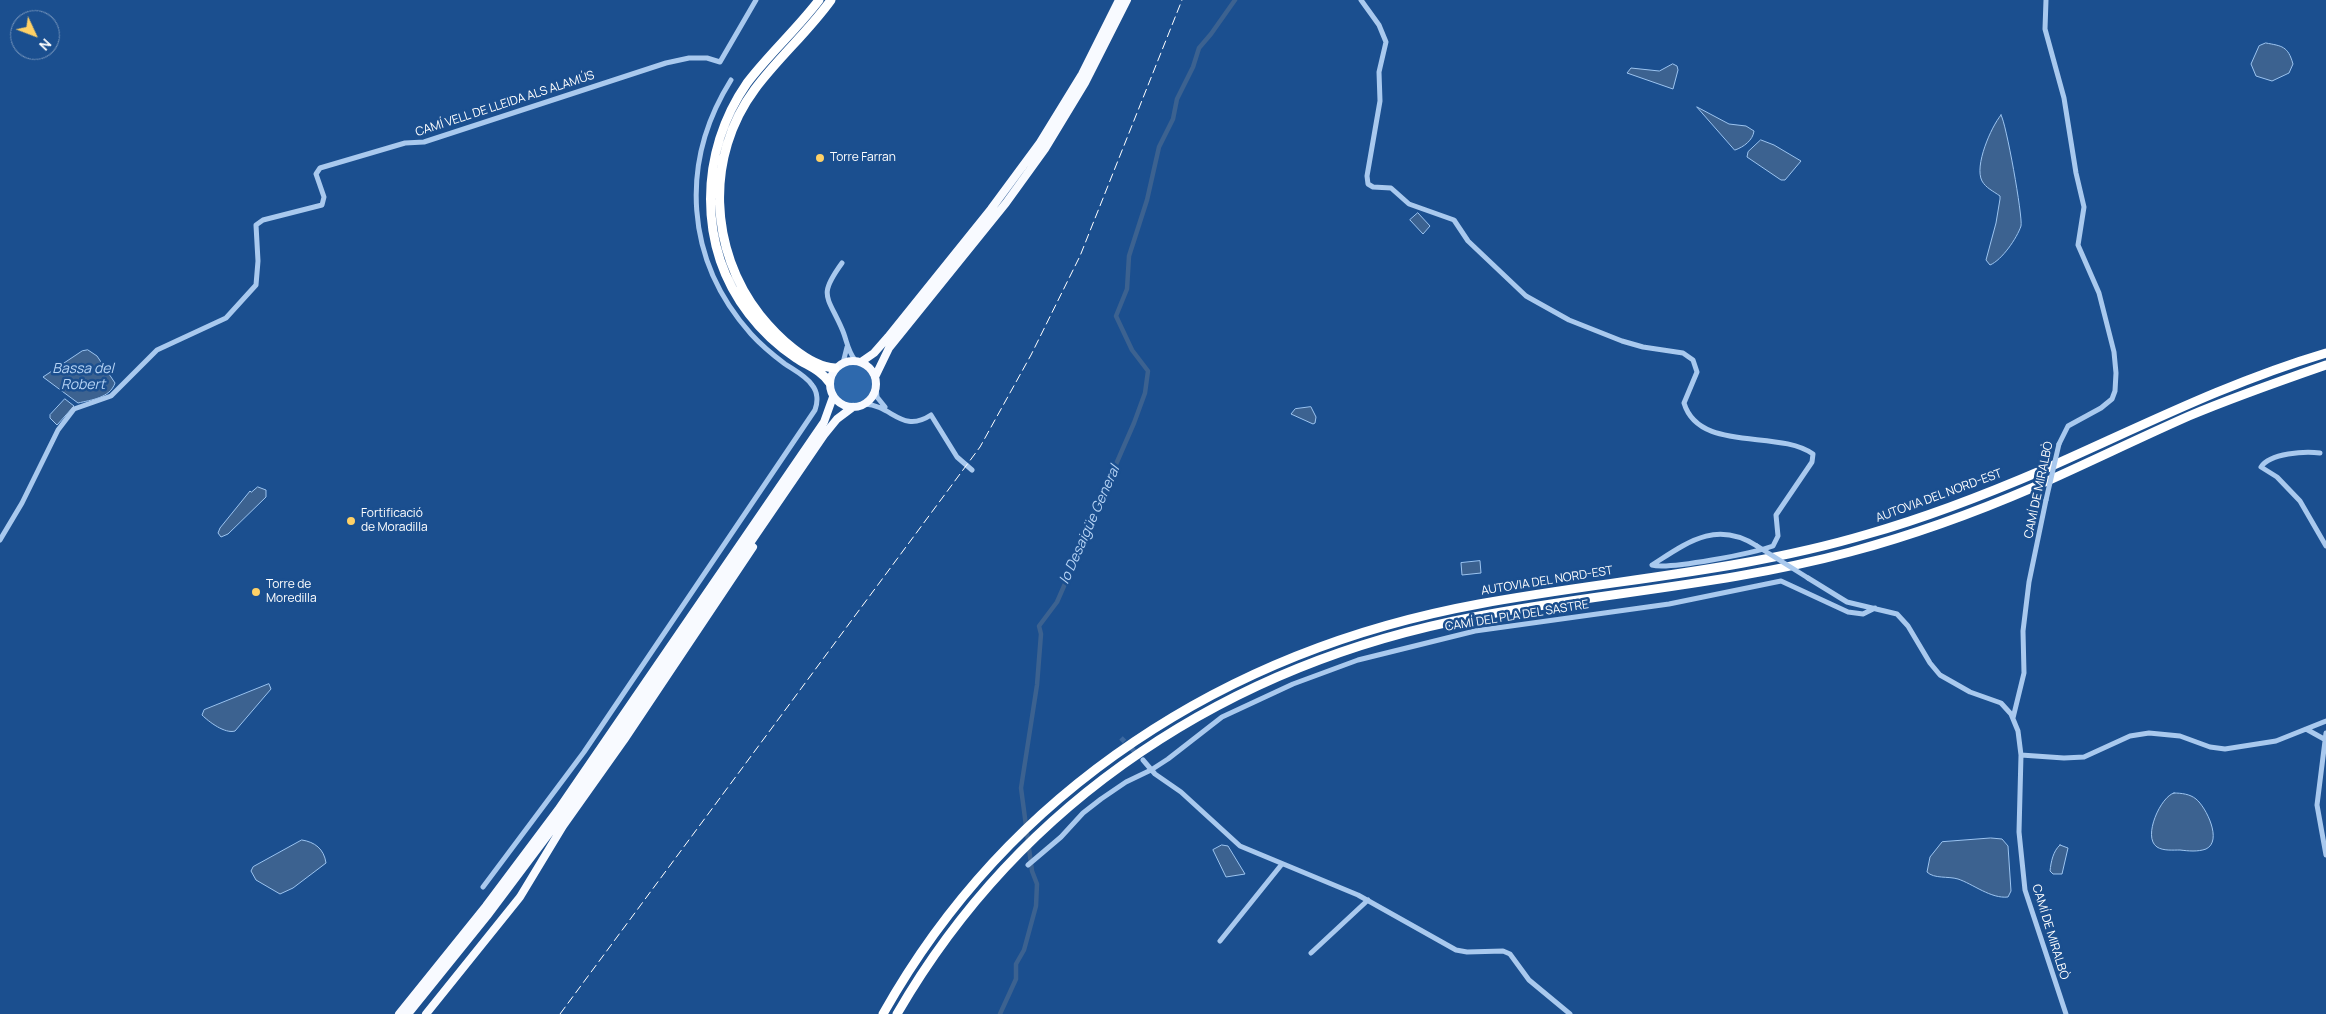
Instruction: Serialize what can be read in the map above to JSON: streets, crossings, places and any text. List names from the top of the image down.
{
  "streets": {
    "highway": ["AUTOVIA DEL NORD-EST"],
    "street": ["CAMÍ VELL DE LLEIDA ALS ALAMÚS", "CAMÍ DE MIRALBÒ", "CAMÍ DEL PLA DEL SASTRE"]
  },
  "water": ["Bassa del Robert", "lo Desaigüe General"],
  "places": ["Torre Farran", "Fortificació de Moradilla", "Torre de Moredilla"],
  "north": "bottom right"
}
